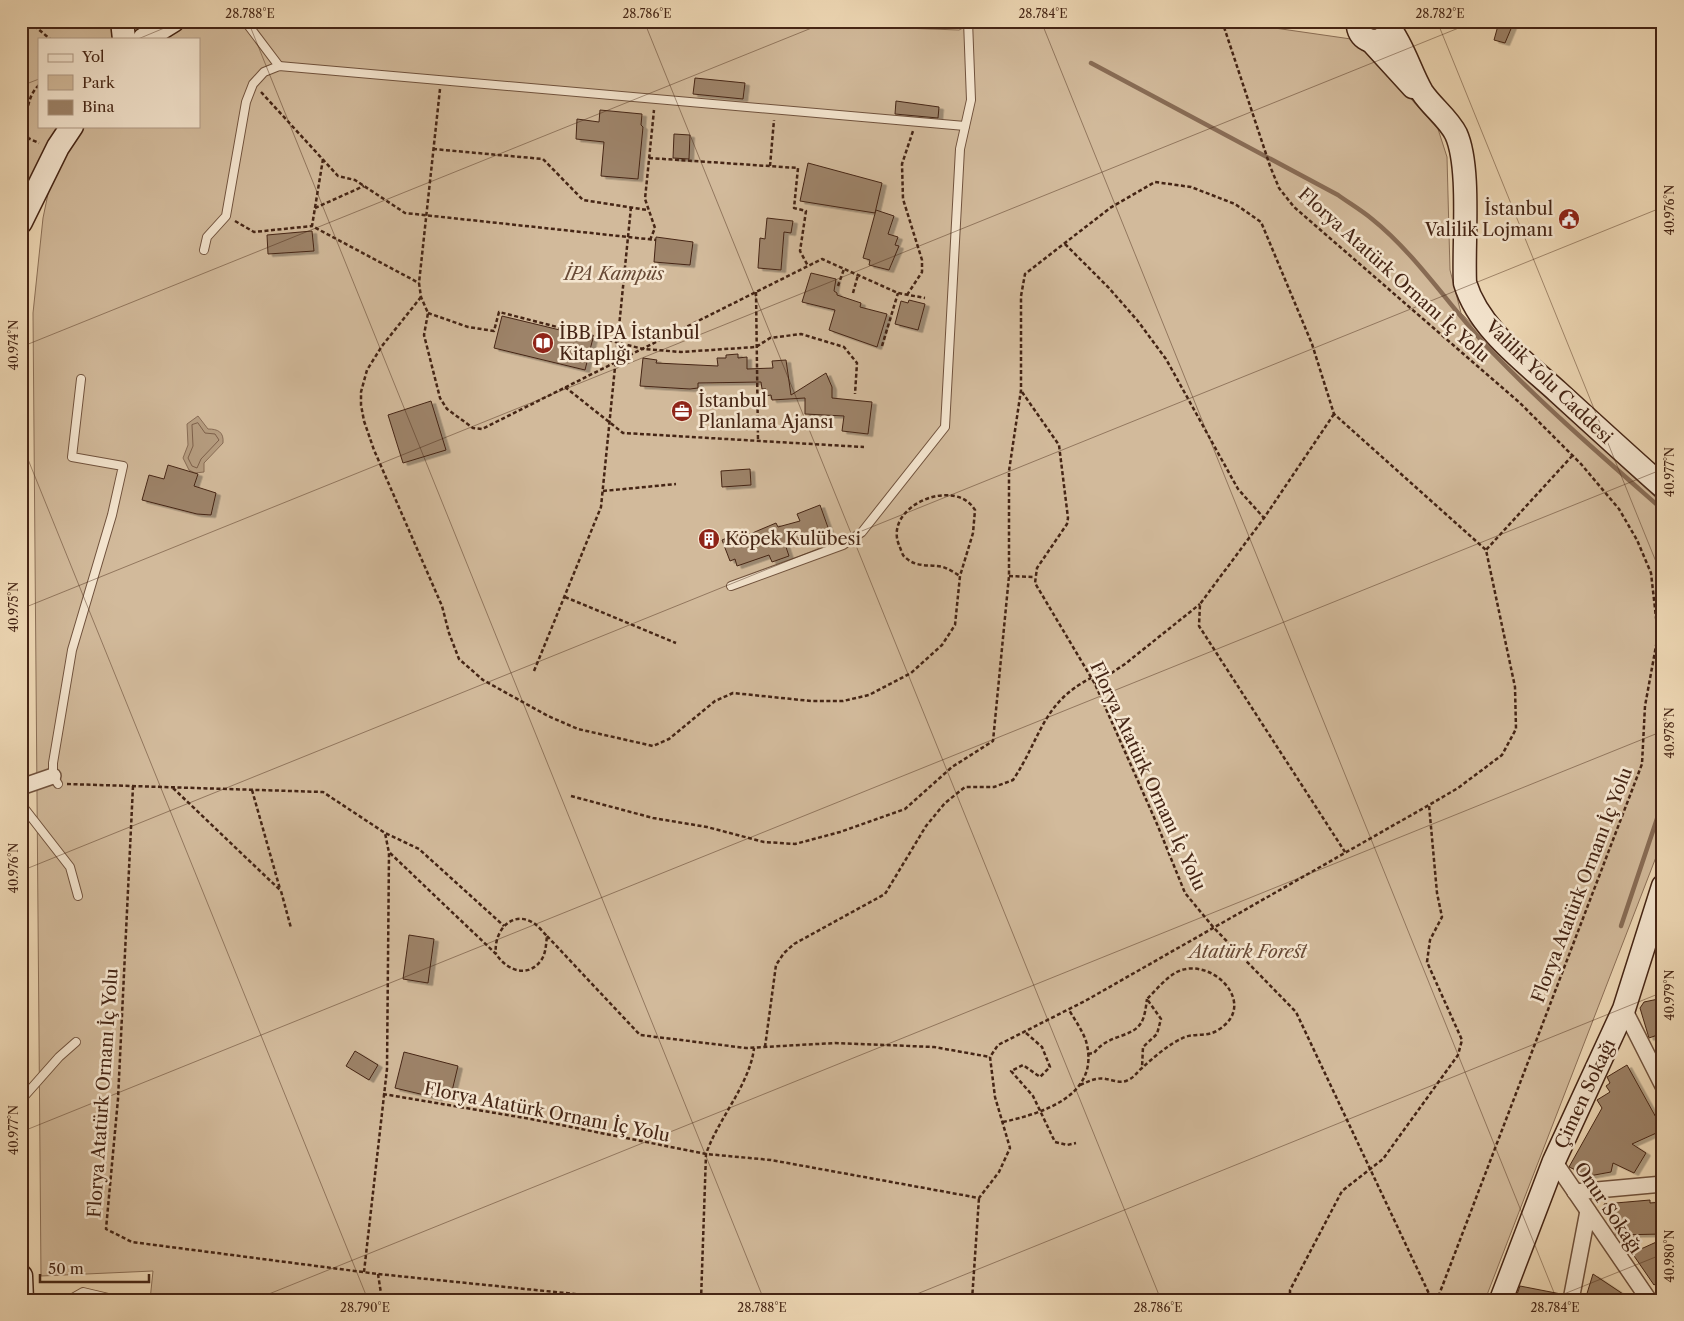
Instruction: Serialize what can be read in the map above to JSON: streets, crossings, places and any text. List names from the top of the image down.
{
  "streets": {
    "main road": ["Valilik Yolu Caddesi", "Çimen Sokağı"],
    "street": ["Onur Sokağı"],
    "path": ["Florya Atatürk Ornanı İç Yolu"]
  },
  "crossings": [
    ["Çimen Sokağı", "Onur Sokağı"]
  ],
  "parks": ["İPA Kampüs", "Atatürk Forest"],
  "places": {
    "public building": ["İstanbul Valilik Lojmanı"],
    "library": ["İBB İPA İstanbul Kitaplığı"],
    "office": ["İstanbul Planlama Ajansı"],
    "building": ["Köpek Kulübesi"]
  },
  "legend": ["Yol", "Park", "Bina"],
  "scale_bar": "50 m",
  "coordinates": [
    "28.788°E",
    "28.786°E",
    "28.784°E",
    "28.782°E",
    "40.976°N",
    "40.974°N",
    "40.977°N",
    "40.975°N",
    "40.978°N",
    "40.979°N",
    "40.980°N",
    "28.790°E"
  ]
}
